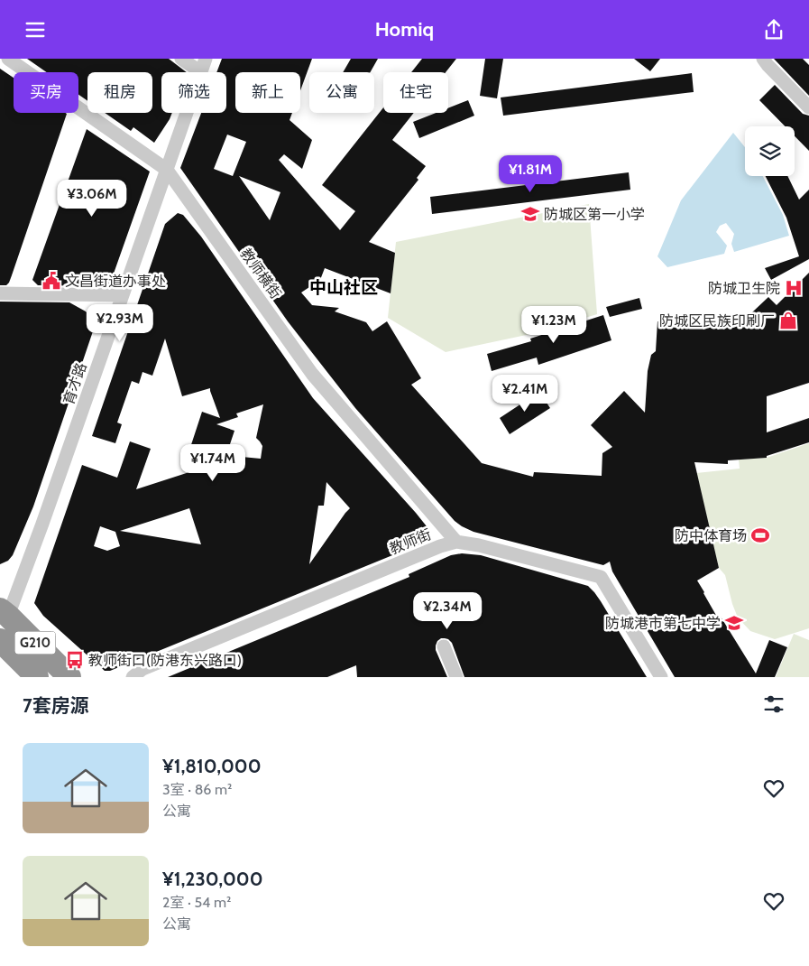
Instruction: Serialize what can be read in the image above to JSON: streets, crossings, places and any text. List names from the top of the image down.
{
  "streets": {
    "highway": ["G210"],
    "street": ["教师横街", "育才路", "教师街"]
  },
  "crossings": [
    ["教师横街", "育才路"],
    ["教师横街", "教师街"],
    ["育才路", "G210"]
  ],
  "districts": ["中山社区"],
  "places": {
    "school or university": ["防城区第一小学", "防城港市第七中学"],
    "public building": ["文昌街道办事处"],
    "hospital": ["防城卫生院"],
    "shop": ["防城区民族印刷厂"],
    "sports": ["防中体育场"],
    "bus stop": ["教师街口(防港东兴路口)"]
  },
  "page": {
    "header": "Homiq",
    "chip": [
      "买房",
      "租房",
      "筛选",
      "新上",
      "公寓",
      "住宅"
    ],
    "price": [
      "¥1.81M",
      "¥3.06M",
      "¥2.93M",
      "¥1.23M",
      "¥2.41M",
      "¥1.74M",
      "¥2.34M"
    ],
    "heading": "7套房源",
    "list": [
      {
        "name": "¥1,810,000",
        "note": "3室 · 86 m² · 公寓"
      },
      {
        "name": "¥1,230,000",
        "note": "2室 · 54 m² · 公寓"
      }
    ]
  }
}
